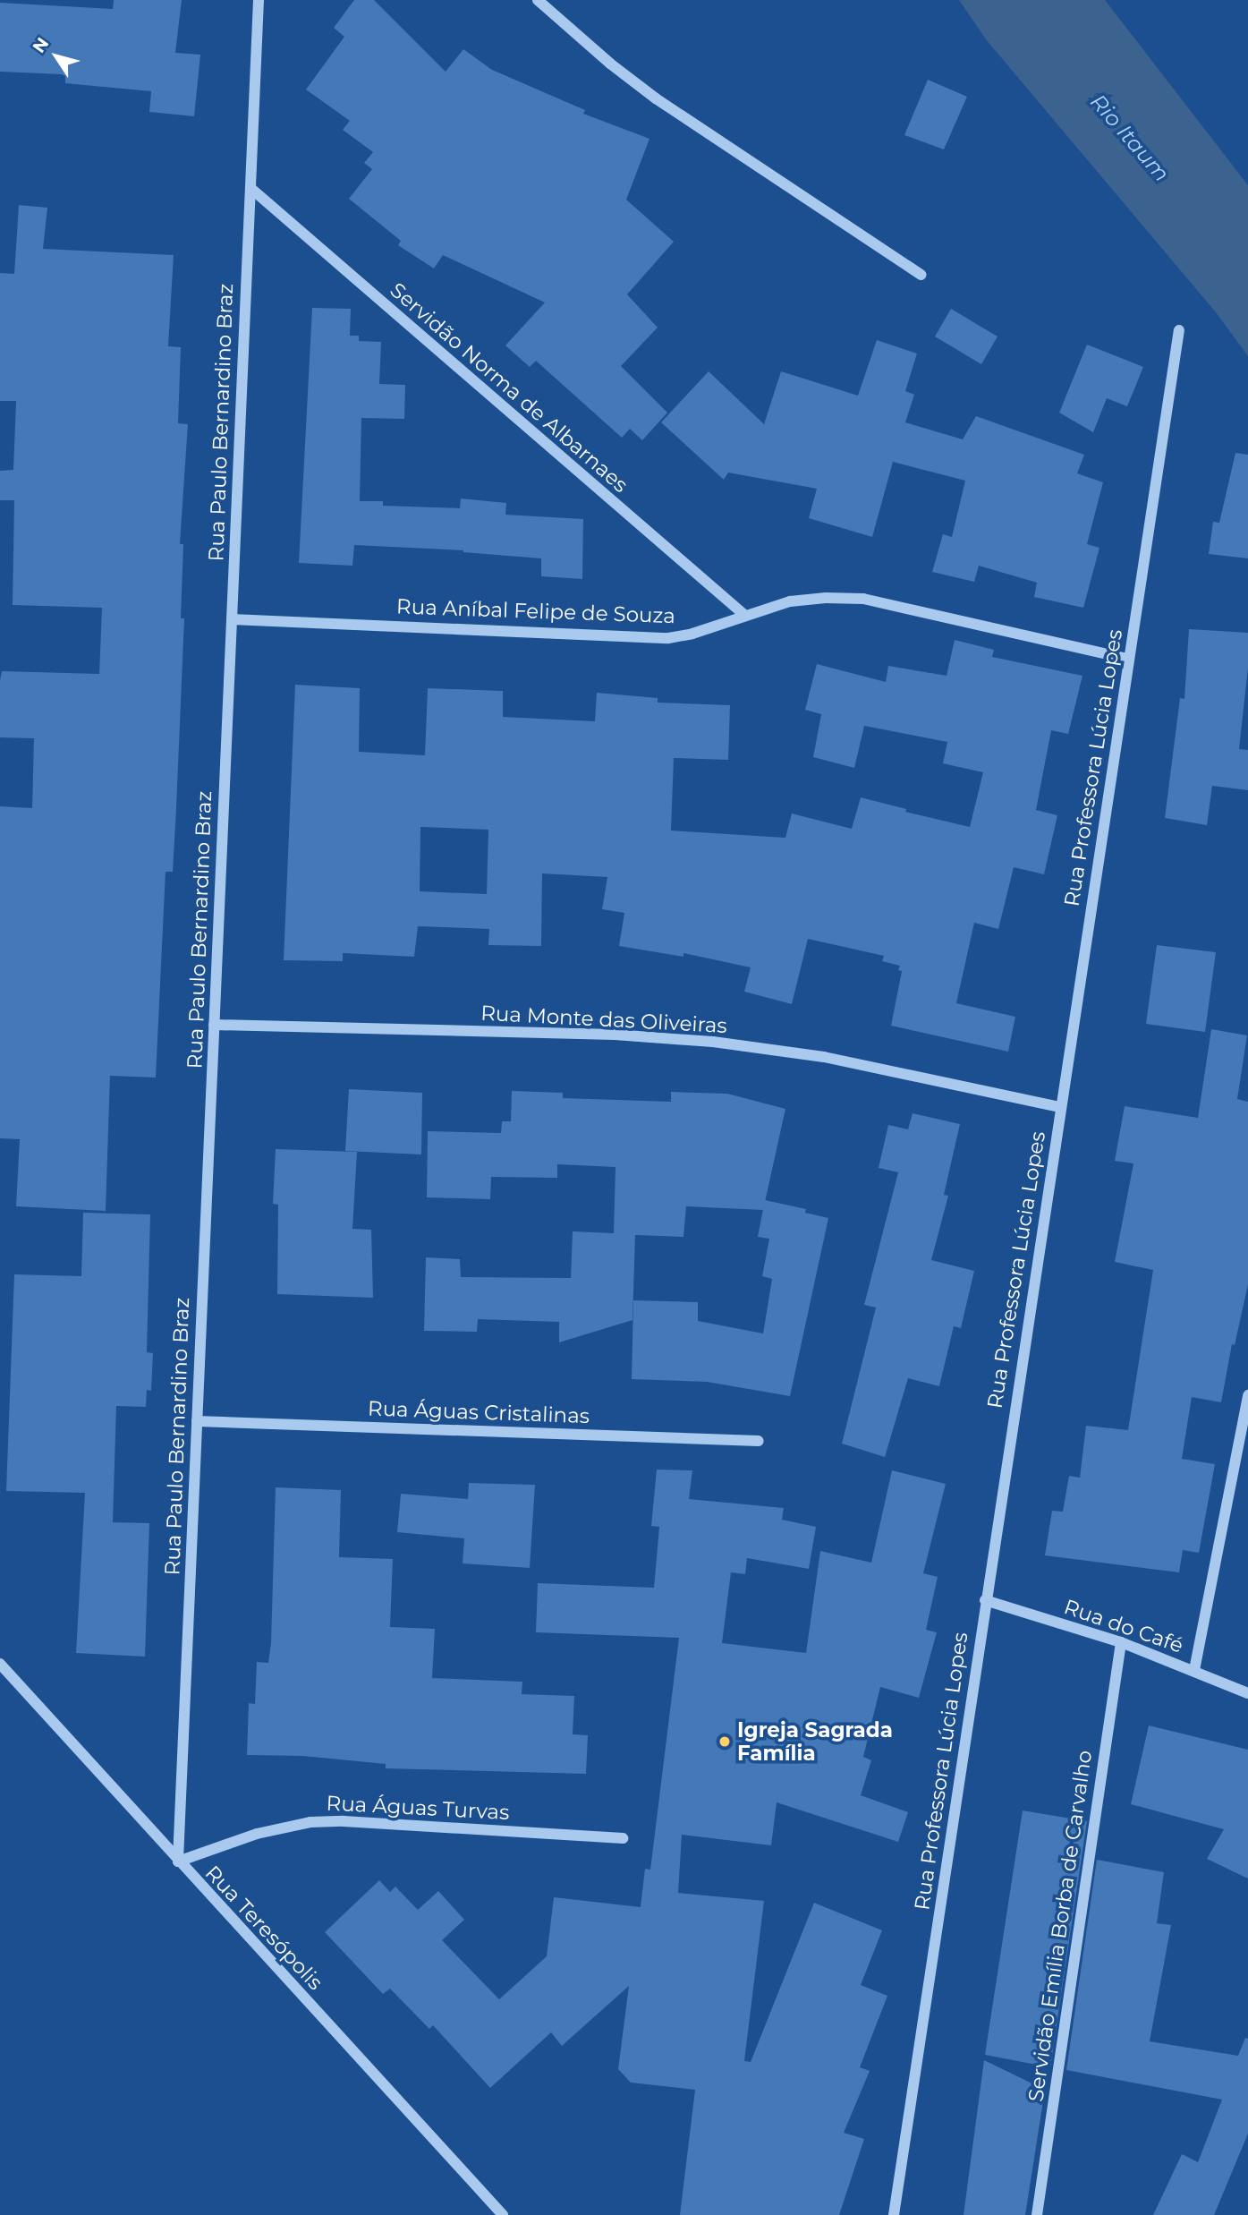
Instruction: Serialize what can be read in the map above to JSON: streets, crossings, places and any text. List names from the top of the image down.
{
  "streets": {
    "street": [
      "Servidão Norma de Albarnaes",
      "Rua Paulo Bernardino Braz",
      "Rua Aníbal Felipe de Souza",
      "Rua Professora Lúcia Lopes",
      "Rua Monte das Oliveiras",
      "Rua Águas Cristalinas",
      "Rua do Café",
      "Rua Águas Turvas",
      "Servidão Emília Borba de Carvalho",
      "Rua Teresópolis"
    ]
  },
  "crossings": [
    ["Servidão Norma de Albarnaes", "Rua Paulo Bernardino Braz"],
    ["Servidão Norma de Albarnaes", "Rua Aníbal Felipe de Souza"],
    ["Rua Paulo Bernardino Braz", "Rua Aníbal Felipe de Souza"],
    ["Rua Paulo Bernardino Braz", "Rua Monte das Oliveiras"],
    ["Rua Paulo Bernardino Braz", "Rua Águas Cristalinas"],
    ["Rua Paulo Bernardino Braz", "Rua Águas Turvas"],
    ["Rua Paulo Bernardino Braz", "Rua Teresópolis"],
    ["Rua Aníbal Felipe de Souza", "Rua Professora Lúcia Lopes"],
    ["Rua Professora Lúcia Lopes", "Rua Monte das Oliveiras"],
    ["Rua Professora Lúcia Lopes", "Rua do Café"],
    ["Rua do Café", "Servidão Emília Borba de Carvalho"],
    ["Rua Águas Turvas", "Rua Teresópolis"]
  ],
  "water": ["Rio Itaum"],
  "places": ["Igreja Sagrada Família"],
  "north": "top left"
}
